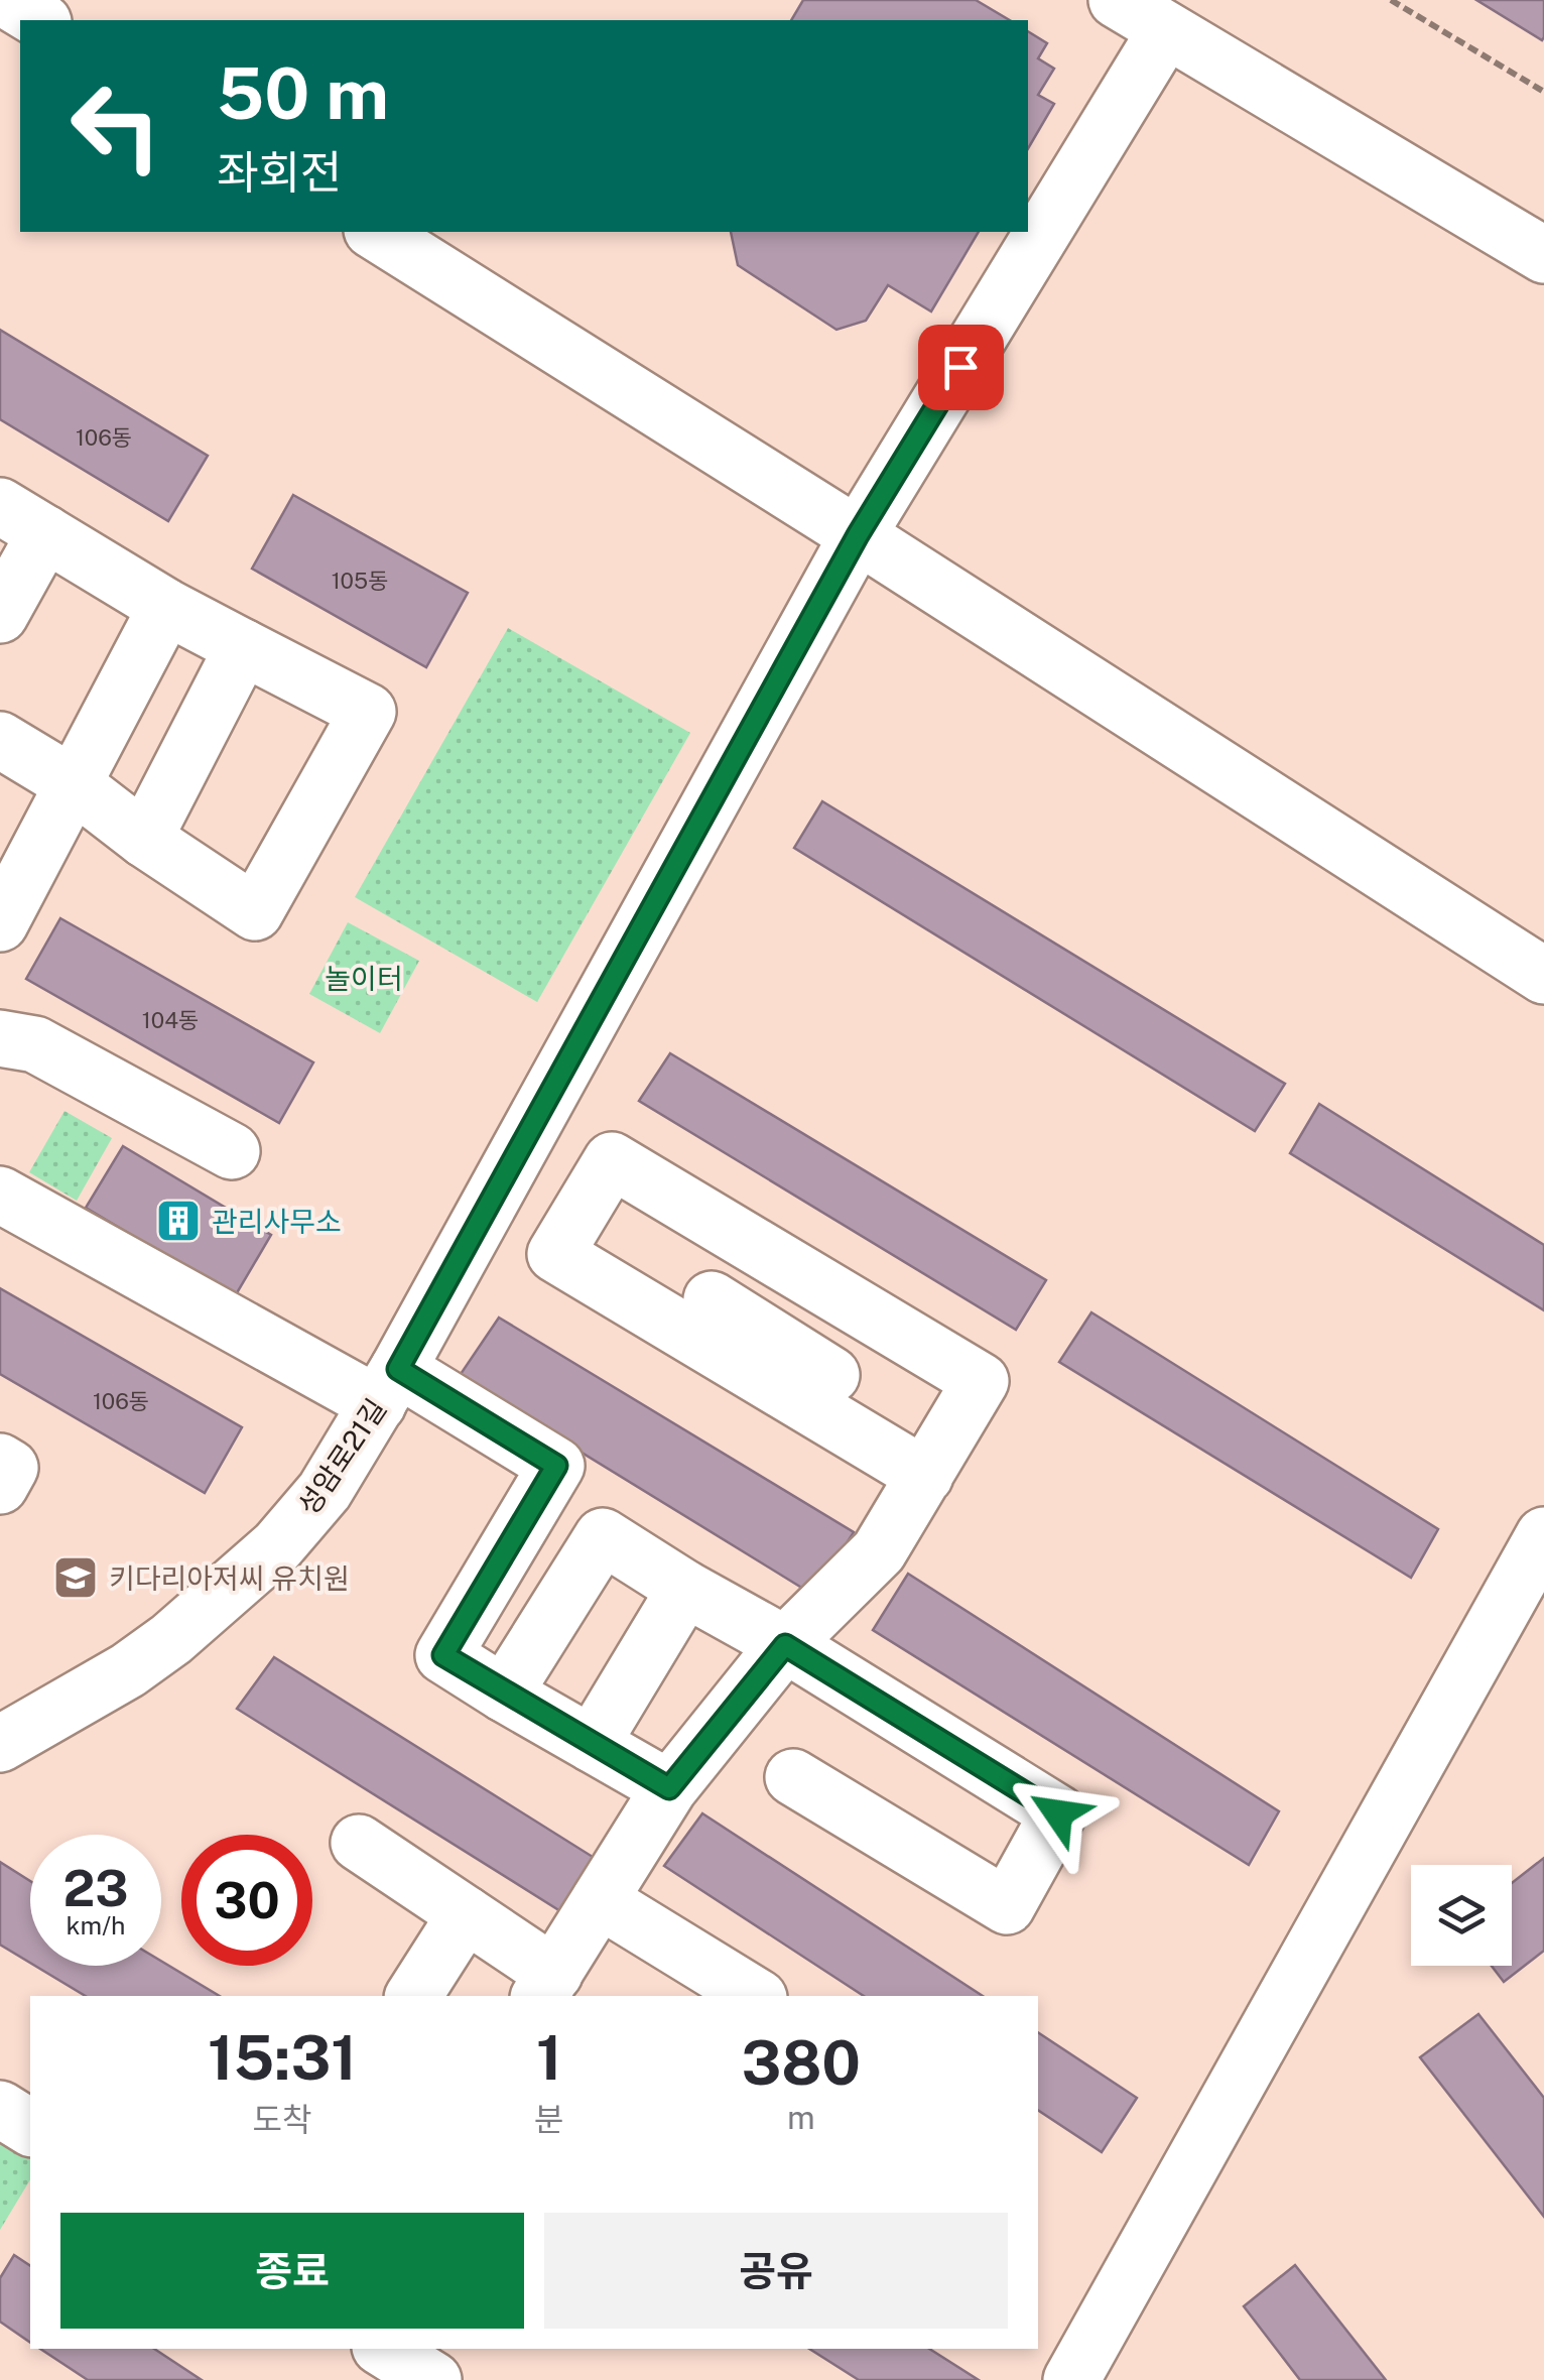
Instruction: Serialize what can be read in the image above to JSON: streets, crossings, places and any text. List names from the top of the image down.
{
  "streets": {
    "street": ["성암로21길"]
  },
  "parks": ["놀이터"],
  "places": {
    "building": ["관리사무소"],
    "school or university": ["키다리아저씨 유치원"]
  },
  "house_numbers": [
    "106동",
    "105동",
    "104동",
    "106동"
  ],
  "page": {
    "turn": ["50 m", "좌회전"],
    "speed": "23 km/h",
    "limit": "30",
    "eta": [
      "15:31",
      "도착",
      "1",
      "분",
      "380",
      "m"
    ],
    "buttons": ["종료", "공유"]
  }
}
